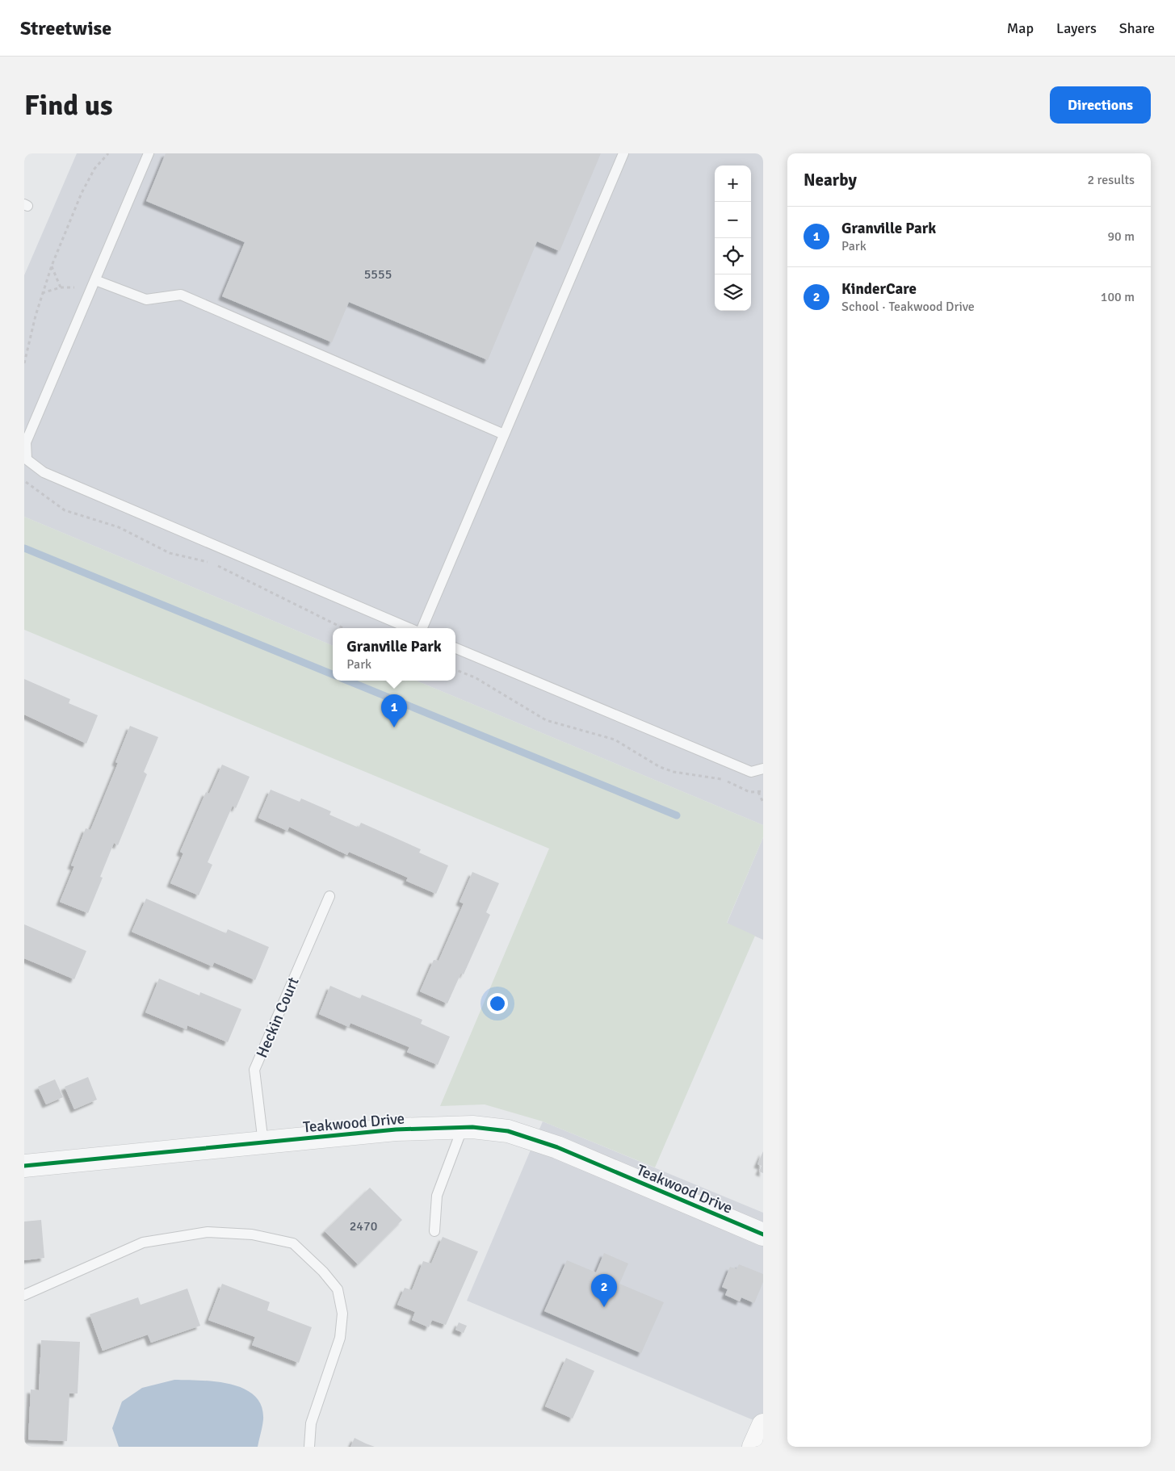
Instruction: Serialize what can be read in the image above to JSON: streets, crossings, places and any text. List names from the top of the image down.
{
  "streets": {
    "street": ["Teakwood Drive"],
    "lane": ["Heckin Court"]
  },
  "crossings": [
    ["Heckin Court", "Teakwood Drive"]
  ],
  "house_numbers": ["5555", "2470"],
  "page": {
    "header": "Streetwise",
    "nav": ["Map", "Layers", "Share"],
    "buttons": "Directions",
    "title": "Find us",
    "heading": ["Nearby", "2 results"],
    "map_buttons": ["+", "−"],
    "list": [
      {
        "mark": "1",
        "name": "Granville Park",
        "note": "Park",
        "value": "90 m"
      },
      {
        "mark": "2",
        "name": "KinderCare",
        "note": "School · Teakwood Drive",
        "value": "100 m"
      }
    ],
    "popup": ["Granville Park", "Park"],
    "pins": ["1", "2"]
  }
}
